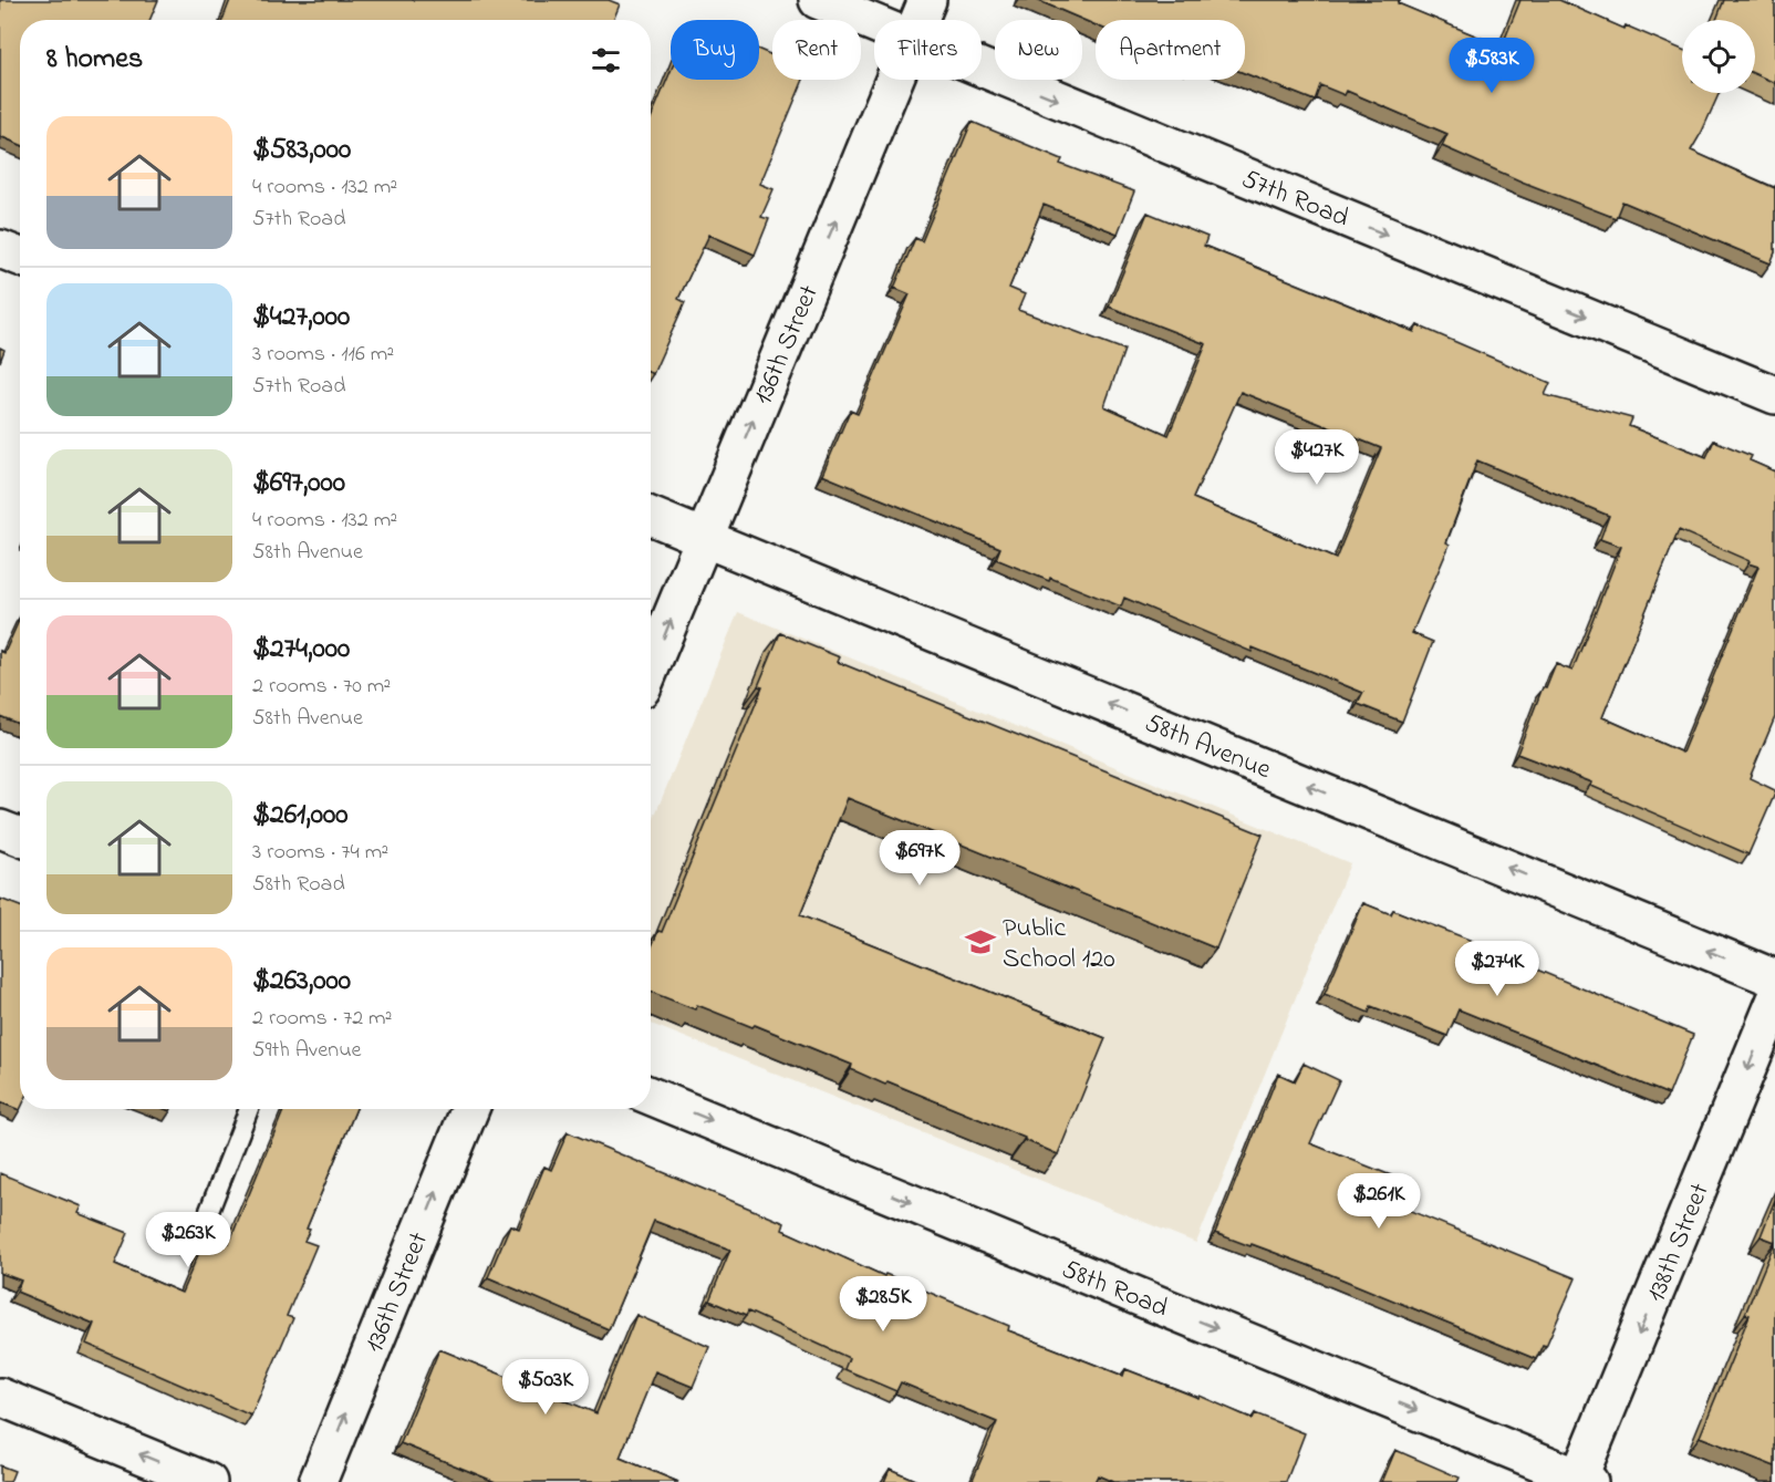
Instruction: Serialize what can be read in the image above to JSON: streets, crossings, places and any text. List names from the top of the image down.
{
  "streets": {
    "street": [
      "57th Road",
      "136th Street",
      "58th Avenue",
      "138th Street",
      "58th Road"
    ]
  },
  "crossings": [
    ["136th Street", "58th Avenue"],
    ["138th Street", "58th Road"]
  ],
  "one_way": [
    "57th Road",
    "136th Street",
    "58th Avenue",
    "138th Street",
    "58th Road"
  ],
  "places": {
    "school or university": ["Public School 120"]
  },
  "page": {
    "chip": [
      "Buy",
      "Rent",
      "Filters",
      "New",
      "Apartment"
    ],
    "heading": "8 homes",
    "price": [
      "$583K",
      "$427K",
      "$697K",
      "$274K",
      "$261K",
      "$263K",
      "$285K",
      "$503K"
    ],
    "list": [
      {
        "name": "$583,000",
        "note": "4 rooms · 132 m² · 57th Road"
      },
      {
        "name": "$427,000",
        "note": "3 rooms · 116 m² · 57th Road"
      },
      {
        "name": "$697,000",
        "note": "4 rooms · 132 m² · 58th Avenue"
      },
      {
        "name": "$274,000",
        "note": "2 rooms · 70 m² · 58th Avenue"
      },
      {
        "name": "$261,000",
        "note": "3 rooms · 74 m² · 58th Road"
      },
      {
        "name": "$263,000",
        "note": "2 rooms · 72 m² · 59th Avenue"
      }
    ]
  }
}
